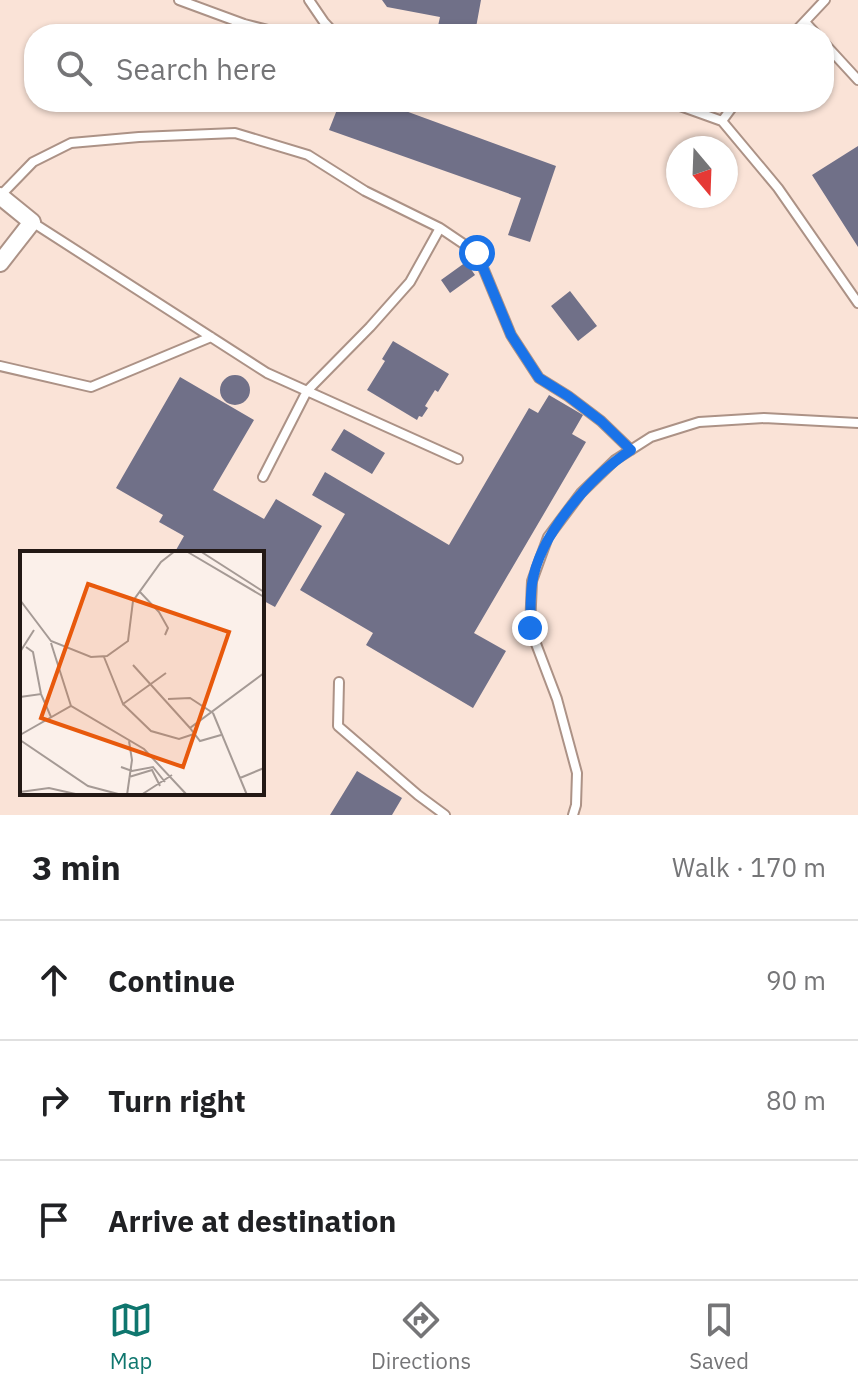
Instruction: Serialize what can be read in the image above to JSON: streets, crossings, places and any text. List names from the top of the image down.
{
  "north": "bottom",
  "page": {
    "search": "Search here",
    "heading": ["3 min", "Walk · 170 m"],
    "list": [
      ["Continue", "90 m"],
      ["Turn right", "80 m"],
      "Arrive at destination"
    ],
    "nav": ["Map", "Directions", "Saved"]
  }
}
